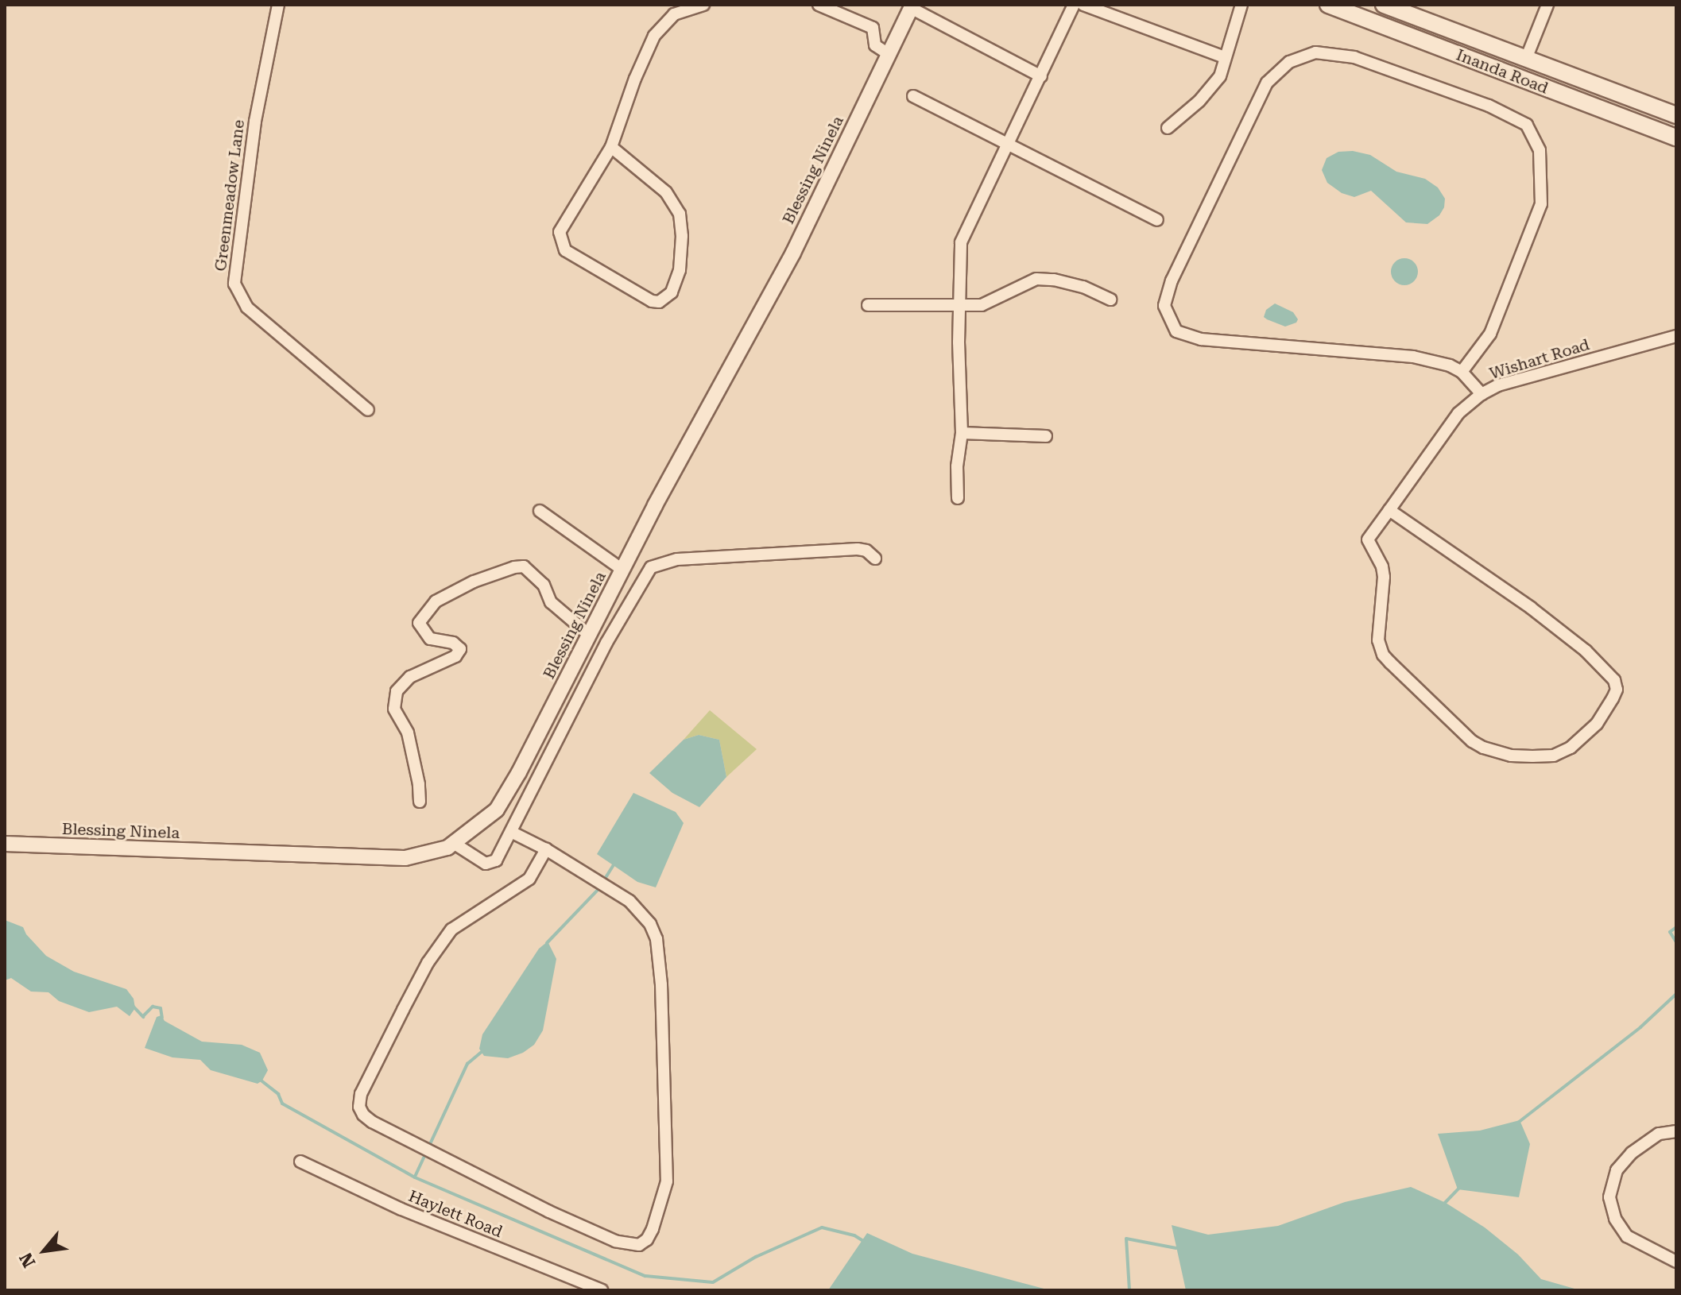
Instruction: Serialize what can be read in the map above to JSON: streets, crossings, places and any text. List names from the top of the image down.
{
  "streets": {
    "main road": ["Inanda Road"],
    "street": [
      "Blessing Ninela",
      "Greenmeadow Lane",
      "Wishart Road",
      "Haylett Road"
    ]
  },
  "north": "bottom left"
}
